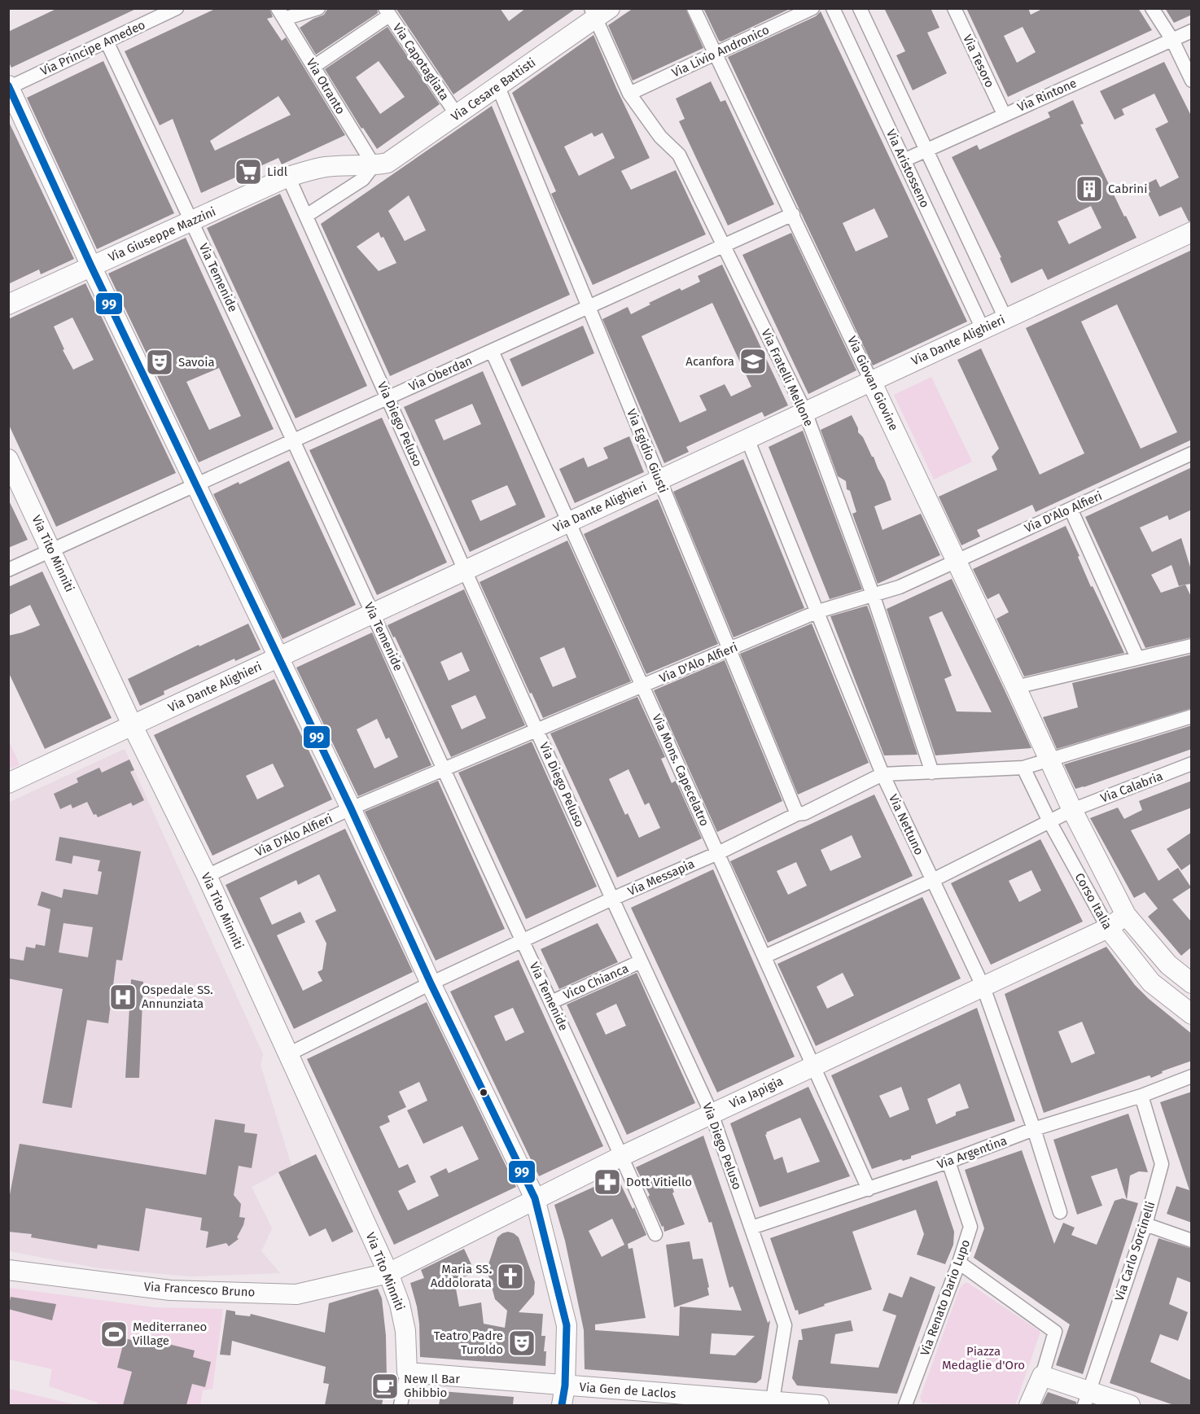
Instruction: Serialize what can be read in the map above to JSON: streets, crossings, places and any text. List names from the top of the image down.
{
  "streets": {
    "street": [
      "Via Principe Amedeo",
      "Via Livio Andronico",
      "Via Tesoro",
      "Via Capotagliata",
      "Via Otranto",
      "Via Cesare Battisti",
      "Via Rintone",
      "Via Aristosseno",
      "Via Giuseppe Mazzini",
      "Via Temenide",
      "Via Dante Alighieri",
      "Via Oberdan",
      "Via Fratelli Mellone",
      "Via Giovan Giovine",
      "Via Diego Peluso",
      "Via Egidio Giusti",
      "Via D'Alo Alfieri",
      "Via Tito Minniti",
      "Via Mons. Capecelatro",
      "Via Calabria",
      "Via Nettuno",
      "Via Messapia",
      "Corso Italia",
      "Vico Chianca",
      "Via Japigia",
      "Via Argentina",
      "Via Carlo Sorcinelli",
      "Via Francesco Bruno",
      "Via Renato Dario Lupo",
      "Via Gen de Laclos"
    ]
  },
  "crossings": [
    ["Via Principe Amedeo", "Via Temenide"],
    ["Via Livio Andronico", "Via Fratelli Mellone"],
    ["Via Livio Andronico", "Via Giovan Giovine"],
    ["Via Tesoro", "Via Rintone"],
    ["Via Capotagliata", "Via Cesare Battisti"],
    ["Via Otranto", "Via Cesare Battisti"],
    ["Via Otranto", "Via Giuseppe Mazzini"],
    ["Via Cesare Battisti", "Via Giuseppe Mazzini"],
    ["Via Cesare Battisti", "Via Fratelli Mellone"],
    ["Via Cesare Battisti", "Via Egidio Giusti"],
    ["Via Rintone", "Via Aristosseno"],
    ["Via Aristosseno", "Via Dante Alighieri"],
    ["Via Giuseppe Mazzini", "Via Temenide"],
    ["Via Giuseppe Mazzini", "Via Diego Peluso"],
    ["Via Temenide", "Via Dante Alighieri"],
    ["Via Temenide", "Via Oberdan"],
    ["Via Temenide", "Via D'Alo Alfieri"],
    ["Via Temenide", "Via Messapia"],
    ["Via Temenide", "Vico Chianca"],
    ["Via Temenide", "Via Japigia"],
    ["Via Dante Alighieri", "Via Fratelli Mellone"],
    ["Via Dante Alighieri", "Via Giovan Giovine"],
    ["Via Dante Alighieri", "Via Diego Peluso"],
    ["Via Dante Alighieri", "Via Egidio Giusti"],
    ["Via Dante Alighieri", "Via Tito Minniti"],
    ["Via Dante Alighieri", "Via Mons. Capecelatro"],
    ["Via Dante Alighieri", "Via Nettuno"],
    ["Via Oberdan", "Via Fratelli Mellone"],
    ["Via Oberdan", "Via Giovan Giovine"],
    ["Via Oberdan", "Via Diego Peluso"],
    ["Via Oberdan", "Via Egidio Giusti"],
    ["Via Oberdan", "Via Tito Minniti"],
    ["Via Oberdan", "Via Mons. Capecelatro"],
    ["Via Fratelli Mellone", "Via D'Alo Alfieri"],
    ["Via Fratelli Mellone", "Via Messapia"],
    ["Via Giovan Giovine", "Via D'Alo Alfieri"],
    ["Via Giovan Giovine", "Via Messapia"],
    ["Via Giovan Giovine", "Corso Italia"],
    ["Via Diego Peluso", "Via D'Alo Alfieri"],
    ["Via Diego Peluso", "Via Messapia"],
    ["Via Diego Peluso", "Vico Chianca"],
    ["Via Diego Peluso", "Via Japigia"],
    ["Via Diego Peluso", "Via Argentina"],
    ["Via Diego Peluso", "Via Gen de Laclos"],
    ["Via Egidio Giusti", "Via D'Alo Alfieri"],
    ["Via Egidio Giusti", "Via Messapia"],
    ["Via D'Alo Alfieri", "Via Tito Minniti"],
    ["Via D'Alo Alfieri", "Via Mons. Capecelatro"],
    ["Via D'Alo Alfieri", "Via Nettuno"],
    ["Via Tito Minniti", "Via Messapia"],
    ["Via Tito Minniti", "Via Japigia"],
    ["Via Tito Minniti", "Via Francesco Bruno"],
    ["Via Tito Minniti", "Via Gen de Laclos"],
    ["Via Mons. Capecelatro", "Via Calabria"],
    ["Via Mons. Capecelatro", "Via Messapia"],
    ["Via Mons. Capecelatro", "Via Japigia"],
    ["Via Mons. Capecelatro", "Via Argentina"],
    ["Via Calabria", "Via Nettuno"],
    ["Via Calabria", "Corso Italia"],
    ["Via Nettuno", "Via Messapia"],
    ["Via Nettuno", "Via Japigia"],
    ["Via Nettuno", "Via Argentina"],
    ["Via Messapia", "Corso Italia"],
    ["Corso Italia", "Via Japigia"],
    ["Via Japigia", "Via Francesco Bruno"],
    ["Via Argentina", "Via Carlo Sorcinelli"],
    ["Via Argentina", "Via Renato Dario Lupo"]
  ],
  "parks": ["Piazza Medaglie d'Oro"],
  "places": {
    "supermarket": ["Lidl"],
    "building": ["Cabrini"],
    "school or university": ["Acanfora"],
    "theatre": ["Savoia", "Teatro Padre Turoldo"],
    "hospital": ["Ospedale SS. Annunziata"],
    "pharmacy": ["Dott Vitiello"],
    "church": ["Maria SS. Addolorata"],
    "sports": ["Mediterraneo Village"],
    "cafe": ["New Il Bar Ghibbio"]
  },
  "lines": ["transit line 99"]
}
